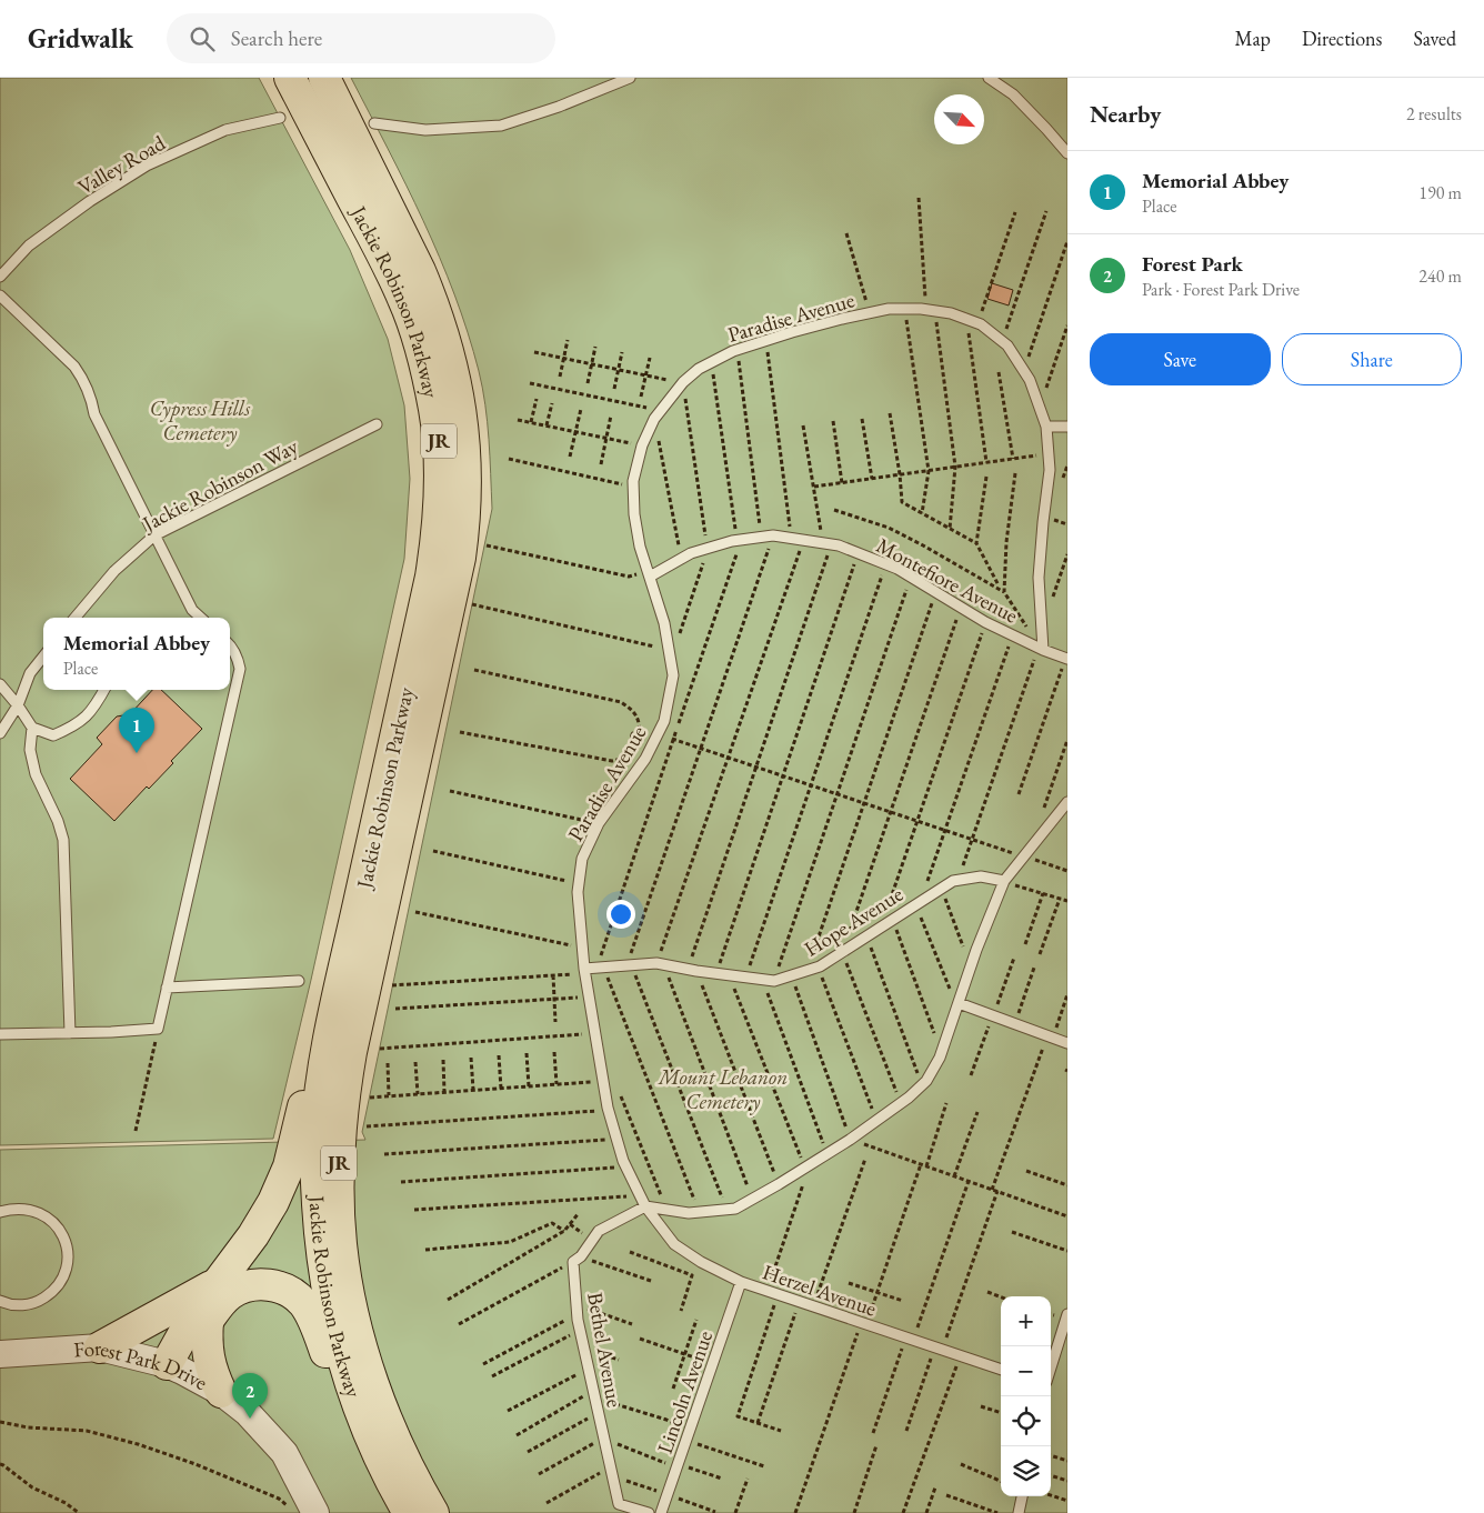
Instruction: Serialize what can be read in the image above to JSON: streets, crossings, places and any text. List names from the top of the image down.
{
  "streets": {
    "highway": ["Jackie Robinson Parkway", "JR"],
    "street": ["Forest Park Drive"],
    "lane": [
      "Valley Road",
      "Paradise Avenue",
      "Jackie Robinson Way",
      "Montefiore Avenue",
      "Hope Avenue",
      "Herzel Avenue",
      "Bethel Avenue",
      "Lincoln Avenue"
    ]
  },
  "crossings": [
    ["Paradise Avenue", "Montefiore Avenue"],
    ["Paradise Avenue", "Hope Avenue"],
    ["Paradise Avenue", "Herzel Avenue"],
    ["Herzel Avenue", "Lincoln Avenue"]
  ],
  "parks": ["Cypress Hills Cemetery", "Mount Lebanon Cemetery"],
  "north": "bottom right",
  "page": {
    "header": "Gridwalk",
    "search": "Search here",
    "nav": ["Map", "Directions", "Saved"],
    "heading": ["Nearby", "2 results"],
    "list": [
      {
        "mark": "1",
        "name": "Memorial Abbey",
        "note": "Place",
        "value": "190 m"
      },
      {
        "mark": "2",
        "name": "Forest Park",
        "note": "Park · Forest Park Drive",
        "value": "240 m"
      }
    ],
    "buttons": ["Save", "Share"],
    "popup": ["Memorial Abbey", "Place"],
    "pins": ["1", "2"],
    "map_buttons": ["+", "−"]
  }
}
